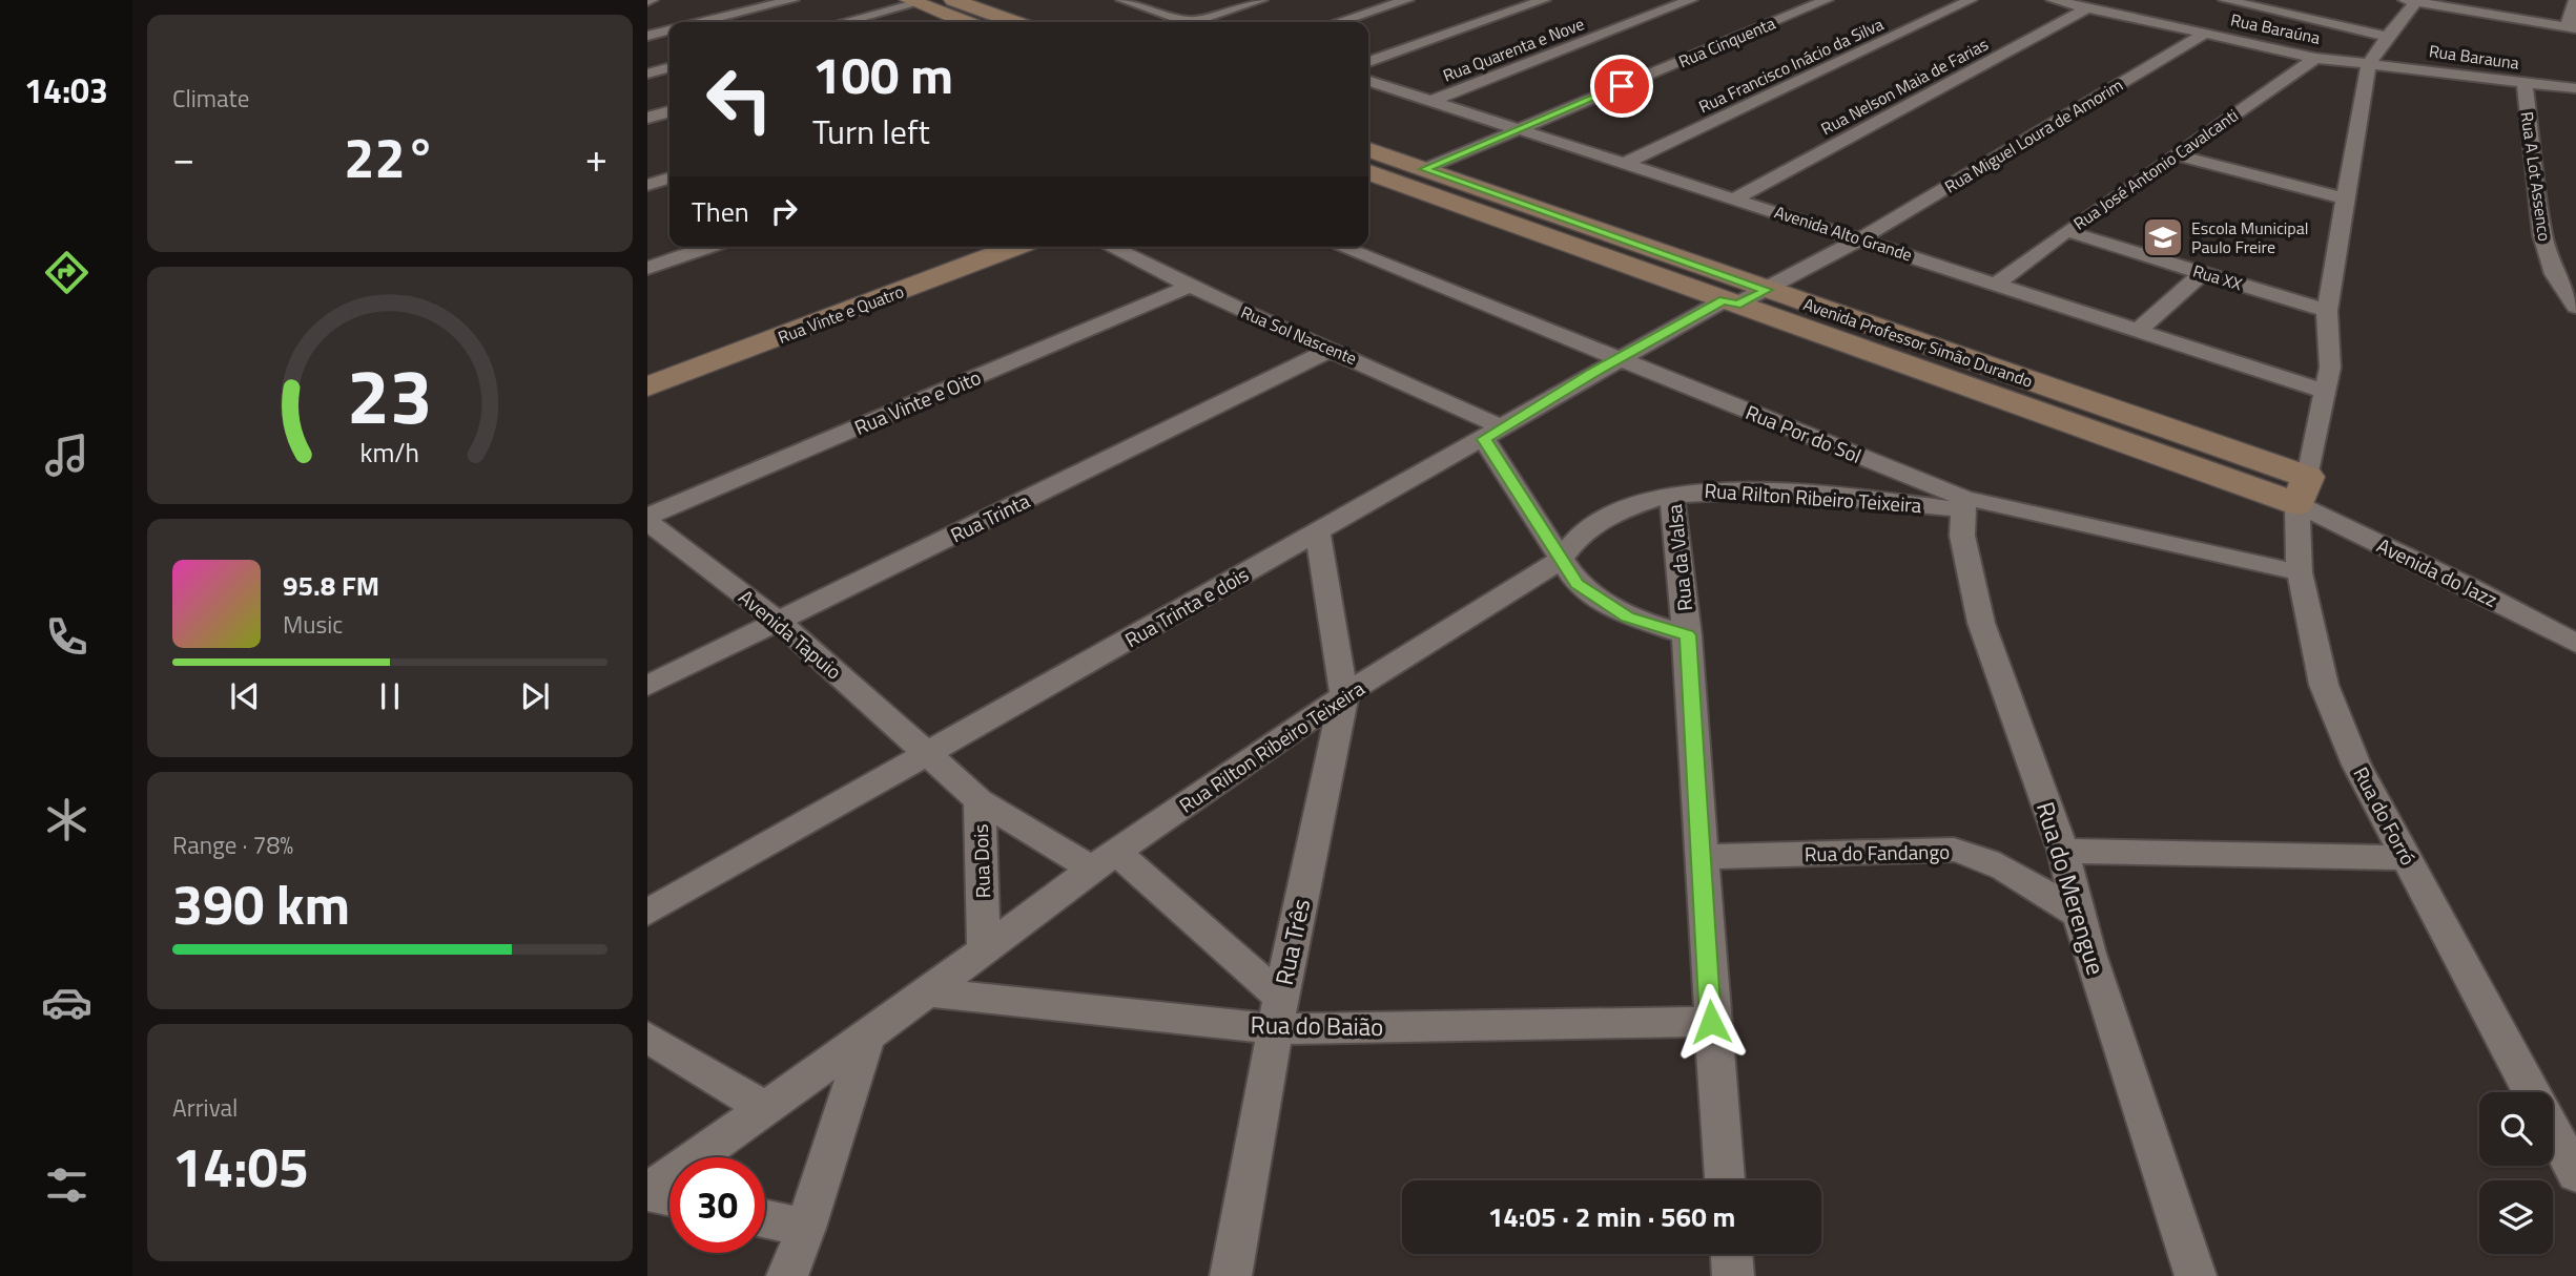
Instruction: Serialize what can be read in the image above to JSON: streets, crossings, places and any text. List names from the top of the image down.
{
  "streets": {
    "street": [
      "Rua Baraúna",
      "Rua Cinquenta",
      "Rua Quarenta e Nove",
      "Rua Barauna",
      "Rua Francisco Inácio da Silva",
      "Rua Nelson Maia de Farias",
      "Rua Miguel Loura de Amorim",
      "Rua José Antonio Cavalcanti",
      "Rua A Lot Assenco",
      "Avenida Alto Grande",
      "Rua XX",
      "Rua Vinte e Quatro",
      "Rua Sol Nascente",
      "Avenida Professor Simão Durando",
      "Rua Vinte e Oito",
      "Rua Por do Sol",
      "Rua Rilton Ribeiro Teixeira",
      "Rua Trinta",
      "Rua da Valsa",
      "Avenida do Jazz",
      "Rua Trinta e dois",
      "Avenida Tapuio",
      "Rua do Forró",
      "Rua do Fandango",
      "Rua Dois",
      "Rua do Merengue",
      "Rua Três",
      "Rua do Baião"
    ]
  },
  "crossings": [
    ["Rua Baraúna", "Rua Barauna"],
    ["Rua Baraúna", "Rua Nelson Maia de Farias"],
    ["Rua Baraúna", "Rua Miguel Loura de Amorim"],
    ["Rua Baraúna", "Rua José Antonio Cavalcanti"],
    ["Rua Baraúna", "Rua do Forró"],
    ["Rua Cinquenta", "Avenida Alto Grande"],
    ["Rua Cinquenta", "Avenida Professor Simão Durando"],
    ["Rua Quarenta e Nove", "Avenida Alto Grande"],
    ["Rua Barauna", "Rua A Lot Assenco"],
    ["Rua Barauna", "Rua do Forró"],
    ["Rua Francisco Inácio da Silva", "Avenida Alto Grande"],
    ["Rua Nelson Maia de Farias", "Avenida Alto Grande"],
    ["Rua Miguel Loura de Amorim", "Avenida Alto Grande"],
    ["Rua Miguel Loura de Amorim", "Rua Trinta e dois"],
    ["Rua José Antonio Cavalcanti", "Avenida Alto Grande"],
    ["Rua José Antonio Cavalcanti", "Rua XX"],
    ["Avenida Alto Grande", "Rua Trinta e dois"],
    ["Avenida Alto Grande", "Rua do Forró"],
    ["Rua XX", "Rua do Forró"],
    ["Rua Sol Nascente", "Rua Vinte e Oito"],
    ["Rua Sol Nascente", "Rua Trinta"],
    ["Rua Sol Nascente", "Rua Trinta e dois"],
    ["Avenida Professor Simão Durando", "Avenida do Jazz"],
    ["Avenida Professor Simão Durando", "Rua Trinta e dois"],
    ["Avenida Professor Simão Durando", "Rua do Forró"],
    ["Rua Vinte e Oito", "Avenida Tapuio"],
    ["Rua Por do Sol", "Rua Rilton Ribeiro Teixeira"],
    ["Rua Por do Sol", "Rua Trinta e dois"],
    ["Rua Por do Sol", "Rua do Forró"],
    ["Rua Por do Sol", "Rua do Merengue"],
    ["Rua Rilton Ribeiro Teixeira", "Rua da Valsa"],
    ["Rua Rilton Ribeiro Teixeira", "Rua Dois"],
    ["Rua Rilton Ribeiro Teixeira", "Rua do Merengue"],
    ["Rua Rilton Ribeiro Teixeira", "Rua Três"],
    ["Rua Rilton Ribeiro Teixeira", "Rua do Baião"],
    ["Rua Trinta", "Avenida Tapuio"],
    ["Rua da Valsa", "Rua do Fandango"],
    ["Rua da Valsa", "Rua do Baião"],
    ["Avenida do Jazz", "Rua do Forró"],
    ["Rua Trinta e dois", "Avenida Tapuio"],
    ["Rua Trinta e dois", "Rua Dois"],
    ["Avenida Tapuio", "Rua Dois"],
    ["Rua do Fandango", "Rua do Merengue"],
    ["Rua Três", "Rua do Baião"]
  ],
  "places": {
    "school or university": ["Escola Municipal Paulo Freire"]
  },
  "page": {
    "tabs": "14:03",
    "tile": [
      "Climate",
      ["Range · 78%", "390 km"],
      ["Arrival", "14:05"]
    ],
    "turn": ["100 m", "Turn left"],
    "heat": ["−", "22°", "+"],
    "then": "Then",
    "song": ["95.8 FM", "Music"],
    "limit": "30",
    "trip": "14:05 · 2 min · 560 m",
    "gauge": ["23", "km/h"]
  }
}
